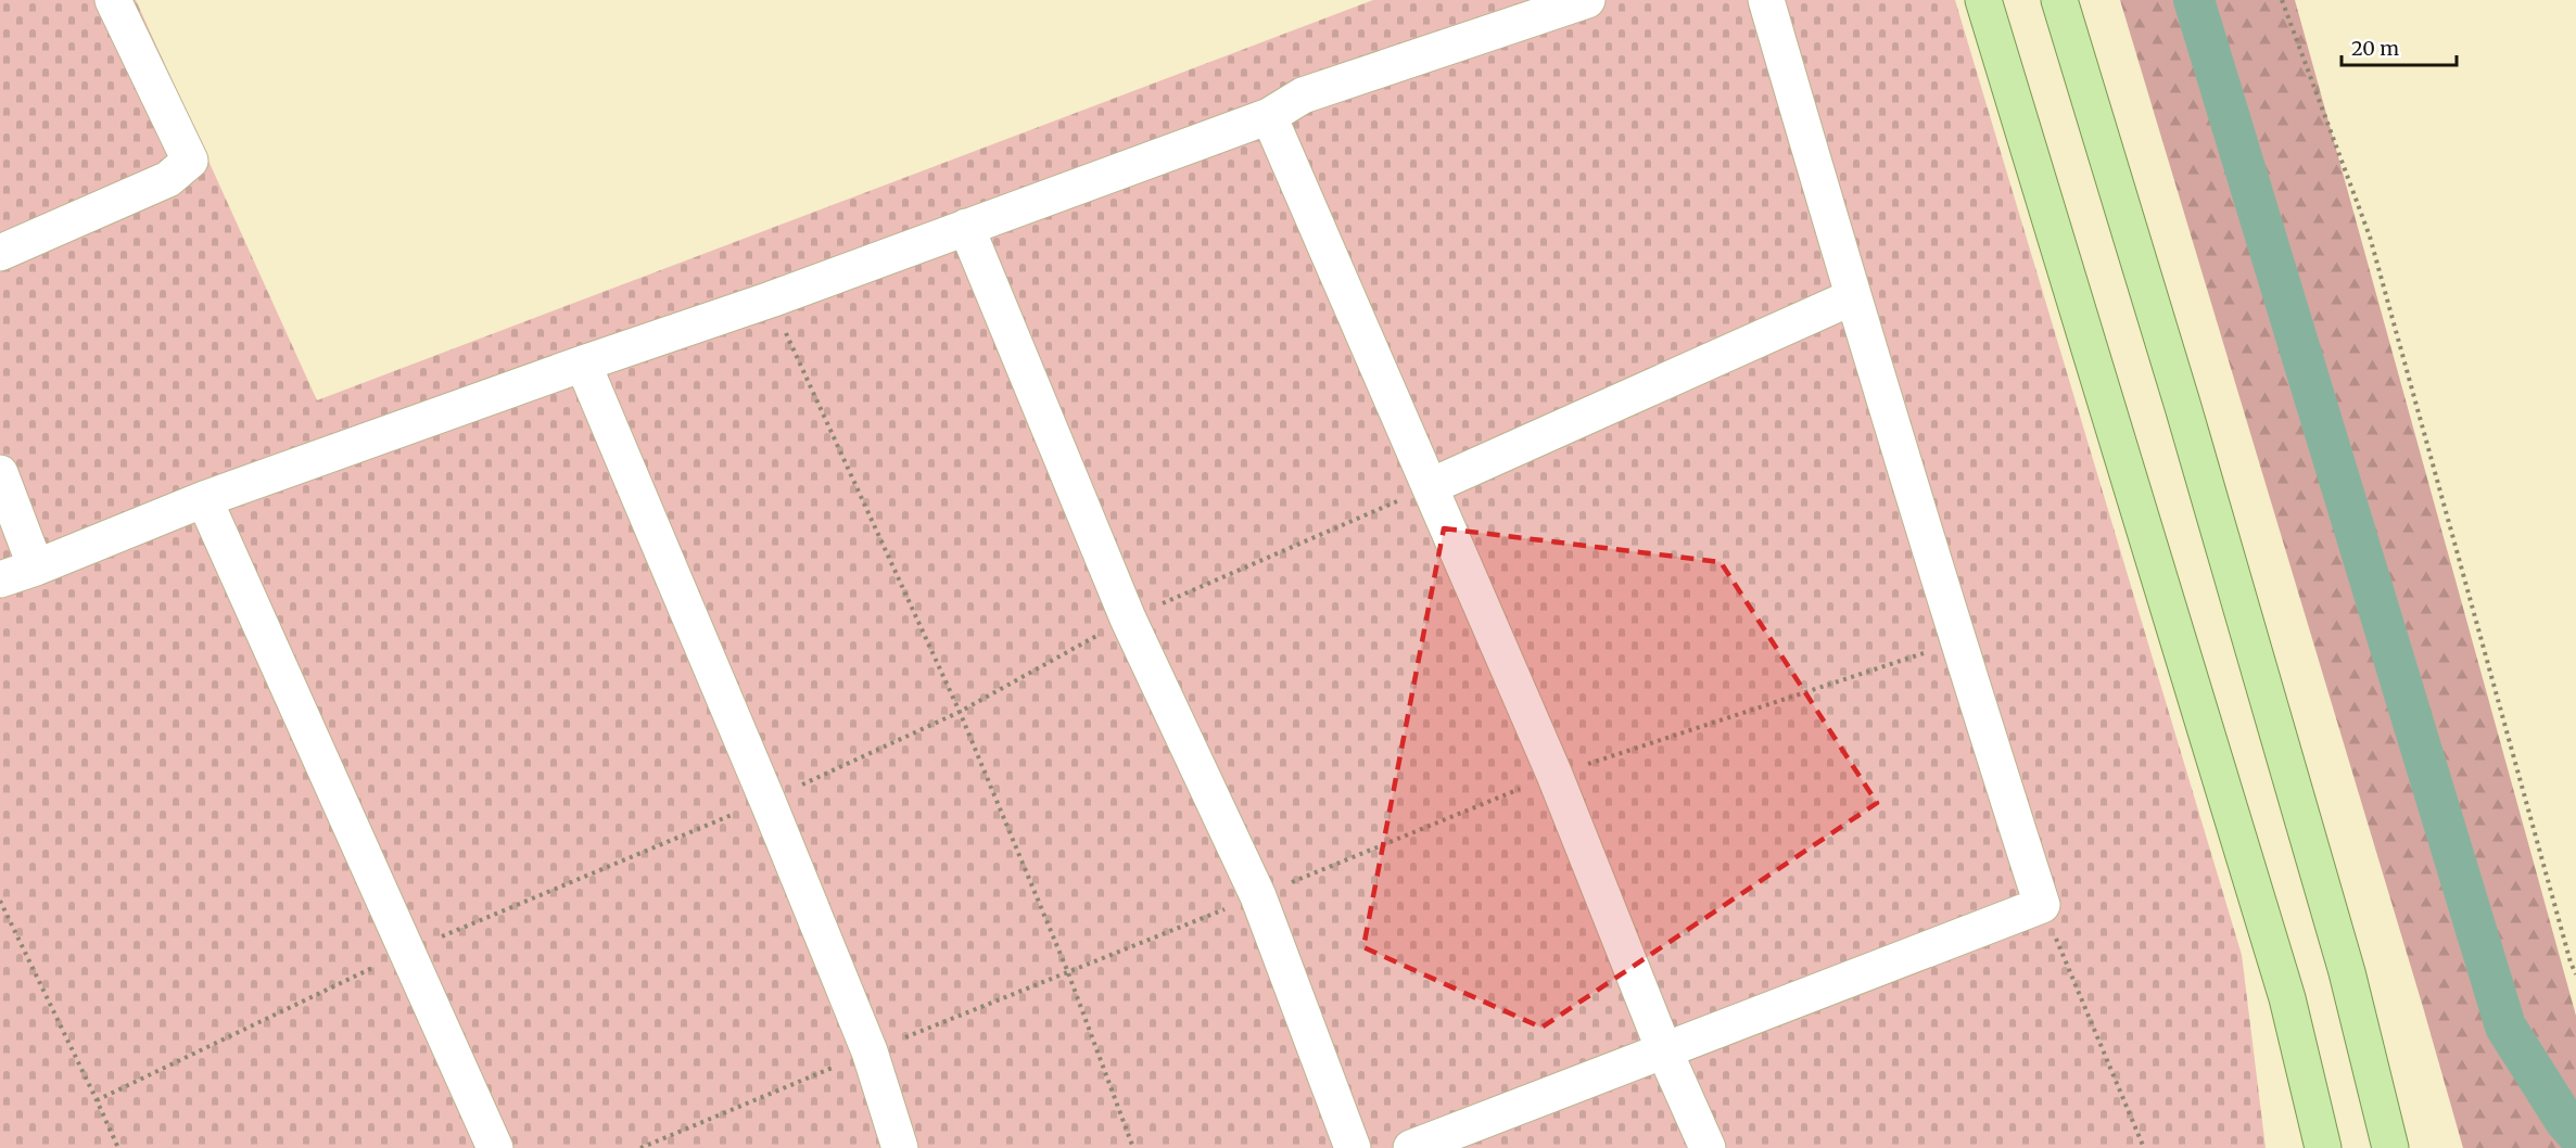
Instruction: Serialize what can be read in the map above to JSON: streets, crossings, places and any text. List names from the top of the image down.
{
  "scale_bar": "20 m"
}
